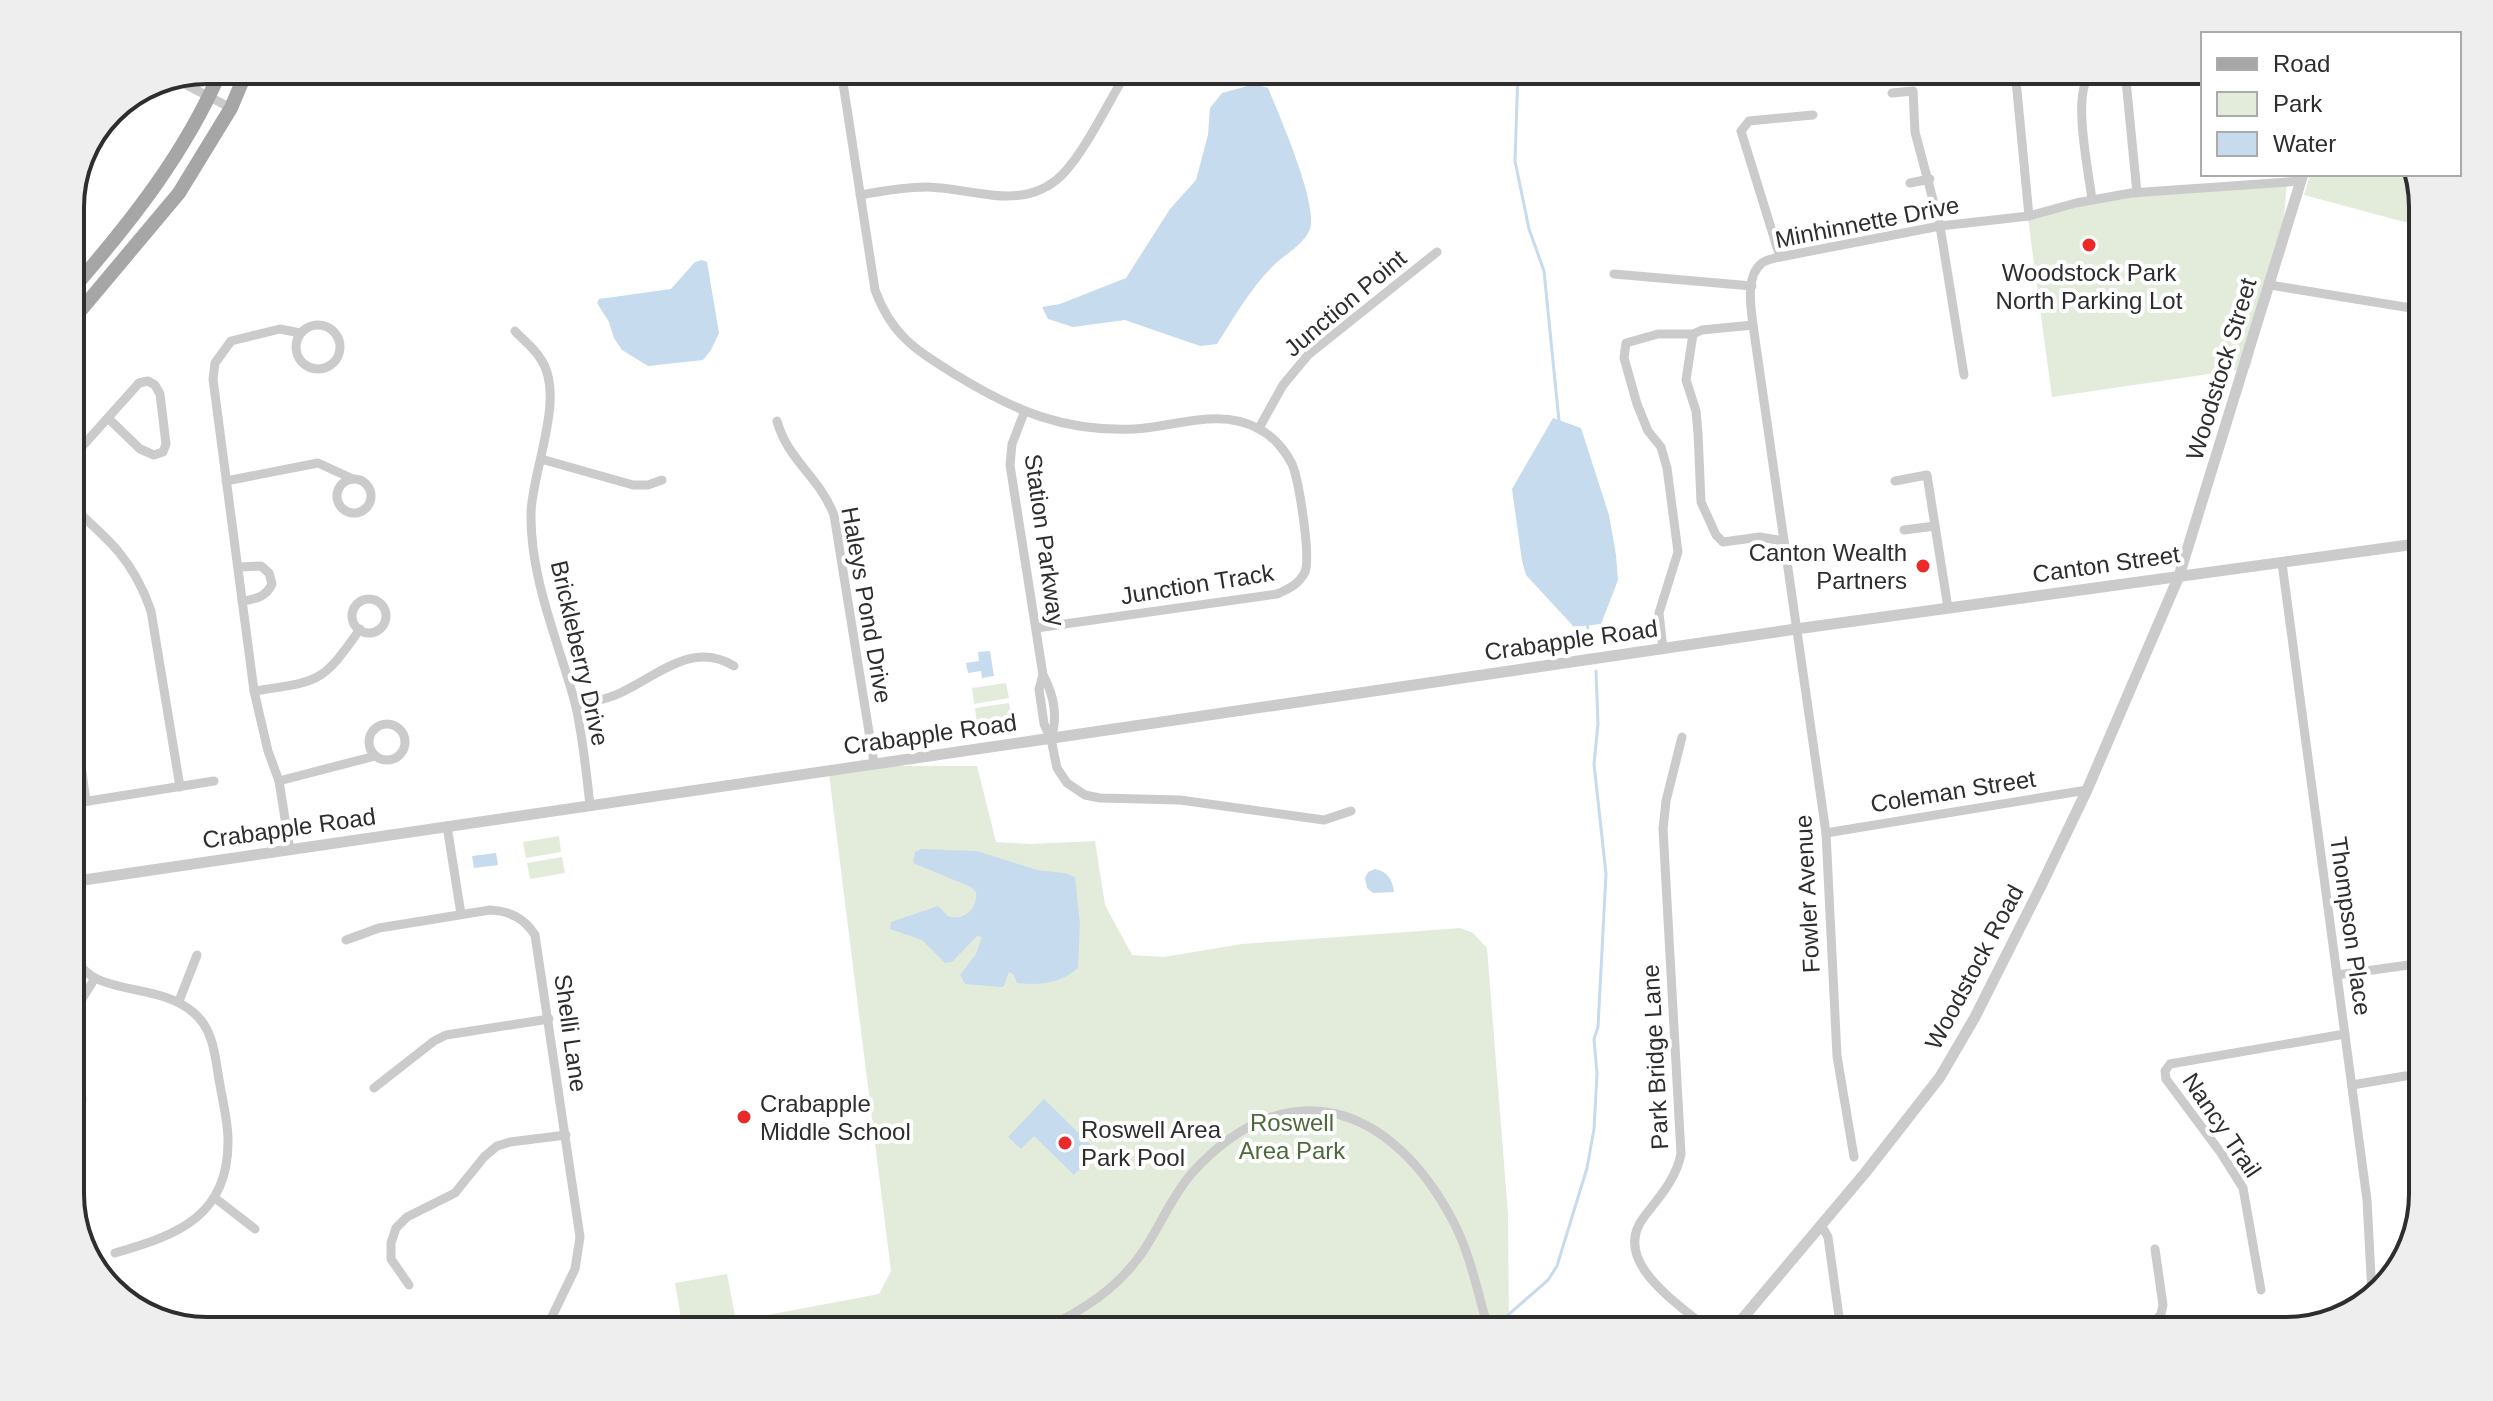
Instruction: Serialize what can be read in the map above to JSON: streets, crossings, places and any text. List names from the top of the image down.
{
  "streets": {
    "street": [
      "Minhinnette Drive",
      "Junction Point",
      "Woodstock Street",
      "Station Parkway",
      "Canton Street",
      "Junction Track",
      "Haleys Pond Drive",
      "Crabapple Road",
      "Brickleberry Drive",
      "Coleman Street",
      "Fowler Avenue",
      "Thompson Place",
      "Woodstock Road",
      "Shelli Lane",
      "Park Bridge Lane",
      "Nancy Trail"
    ]
  },
  "crossings": [
    ["Minhinnette Drive", "Woodstock Street"],
    ["Junction Point", "Junction Track"],
    ["Woodstock Street", "Canton Street"],
    ["Woodstock Street", "Woodstock Road"],
    ["Station Parkway", "Junction Track"],
    ["Station Parkway", "Crabapple Road"],
    ["Canton Street", "Crabapple Road"],
    ["Canton Street", "Fowler Avenue"],
    ["Canton Street", "Thompson Place"],
    ["Canton Street", "Woodstock Road"],
    ["Haleys Pond Drive", "Crabapple Road"],
    ["Crabapple Road", "Brickleberry Drive"],
    ["Crabapple Road", "Fowler Avenue"],
    ["Coleman Street", "Fowler Avenue"],
    ["Coleman Street", "Woodstock Road"],
    ["Thompson Place", "Nancy Trail"]
  ],
  "parks": ["Roswell Area Park"],
  "places": [
    "Woodstock Park North Parking Lot",
    "Canton Wealth Partners",
    "Crabapple Middle School",
    "Roswell Area Park Pool"
  ],
  "legend": ["Road", "Park", "Water"]
}
